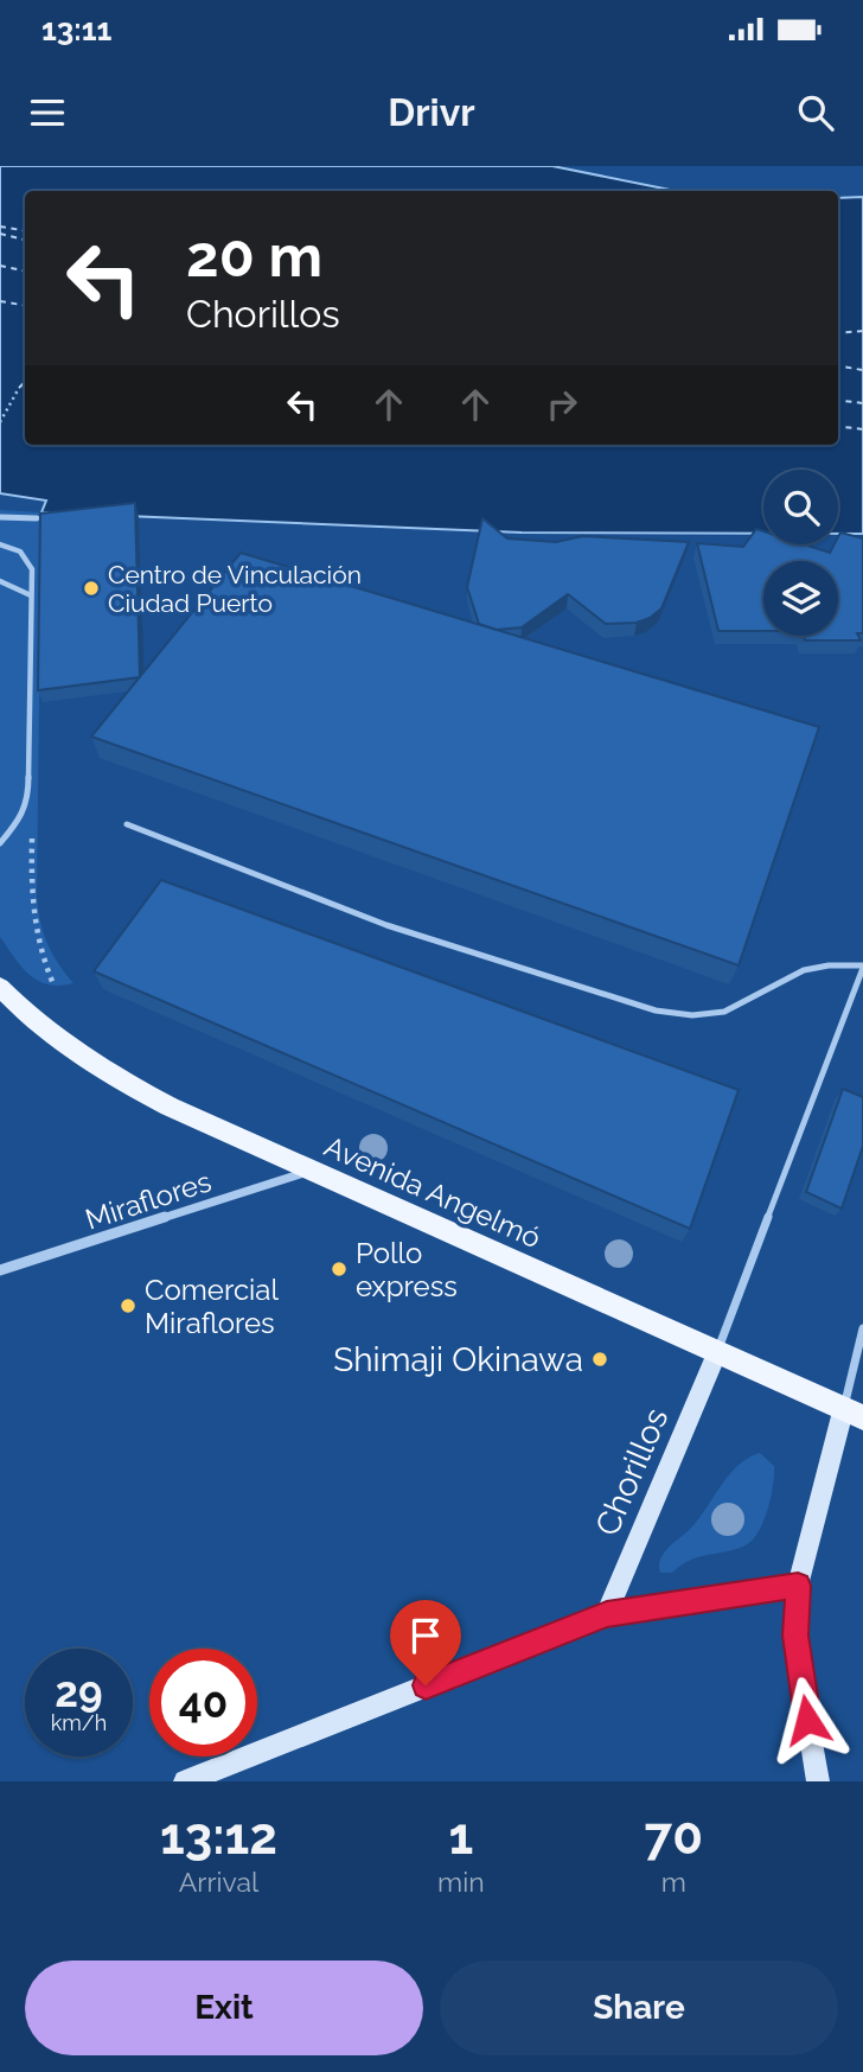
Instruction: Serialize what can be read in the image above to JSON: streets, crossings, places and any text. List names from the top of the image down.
{
  "streets": {
    "main road": ["Avenida Angelmó"],
    "street": ["Miraflores", "Chorillos"]
  },
  "crossings": [
    ["Avenida Angelmó", "Miraflores"],
    ["Avenida Angelmó", "Chorillos"]
  ],
  "places": [
    "Centro de Vinculación Ciudad Puerto",
    "Pollo express",
    "Comercial Miraflores",
    "Shimaji Okinawa"
  ],
  "page": {
    "status": "13:11",
    "header": "Drivr",
    "turn": ["20 m", "Chorillos"],
    "speed": "29 km/h",
    "limit": "40",
    "eta": [
      "13:12",
      "Arrival",
      "1",
      "min",
      "70",
      "m"
    ],
    "buttons": ["Exit", "Share"]
  }
}
